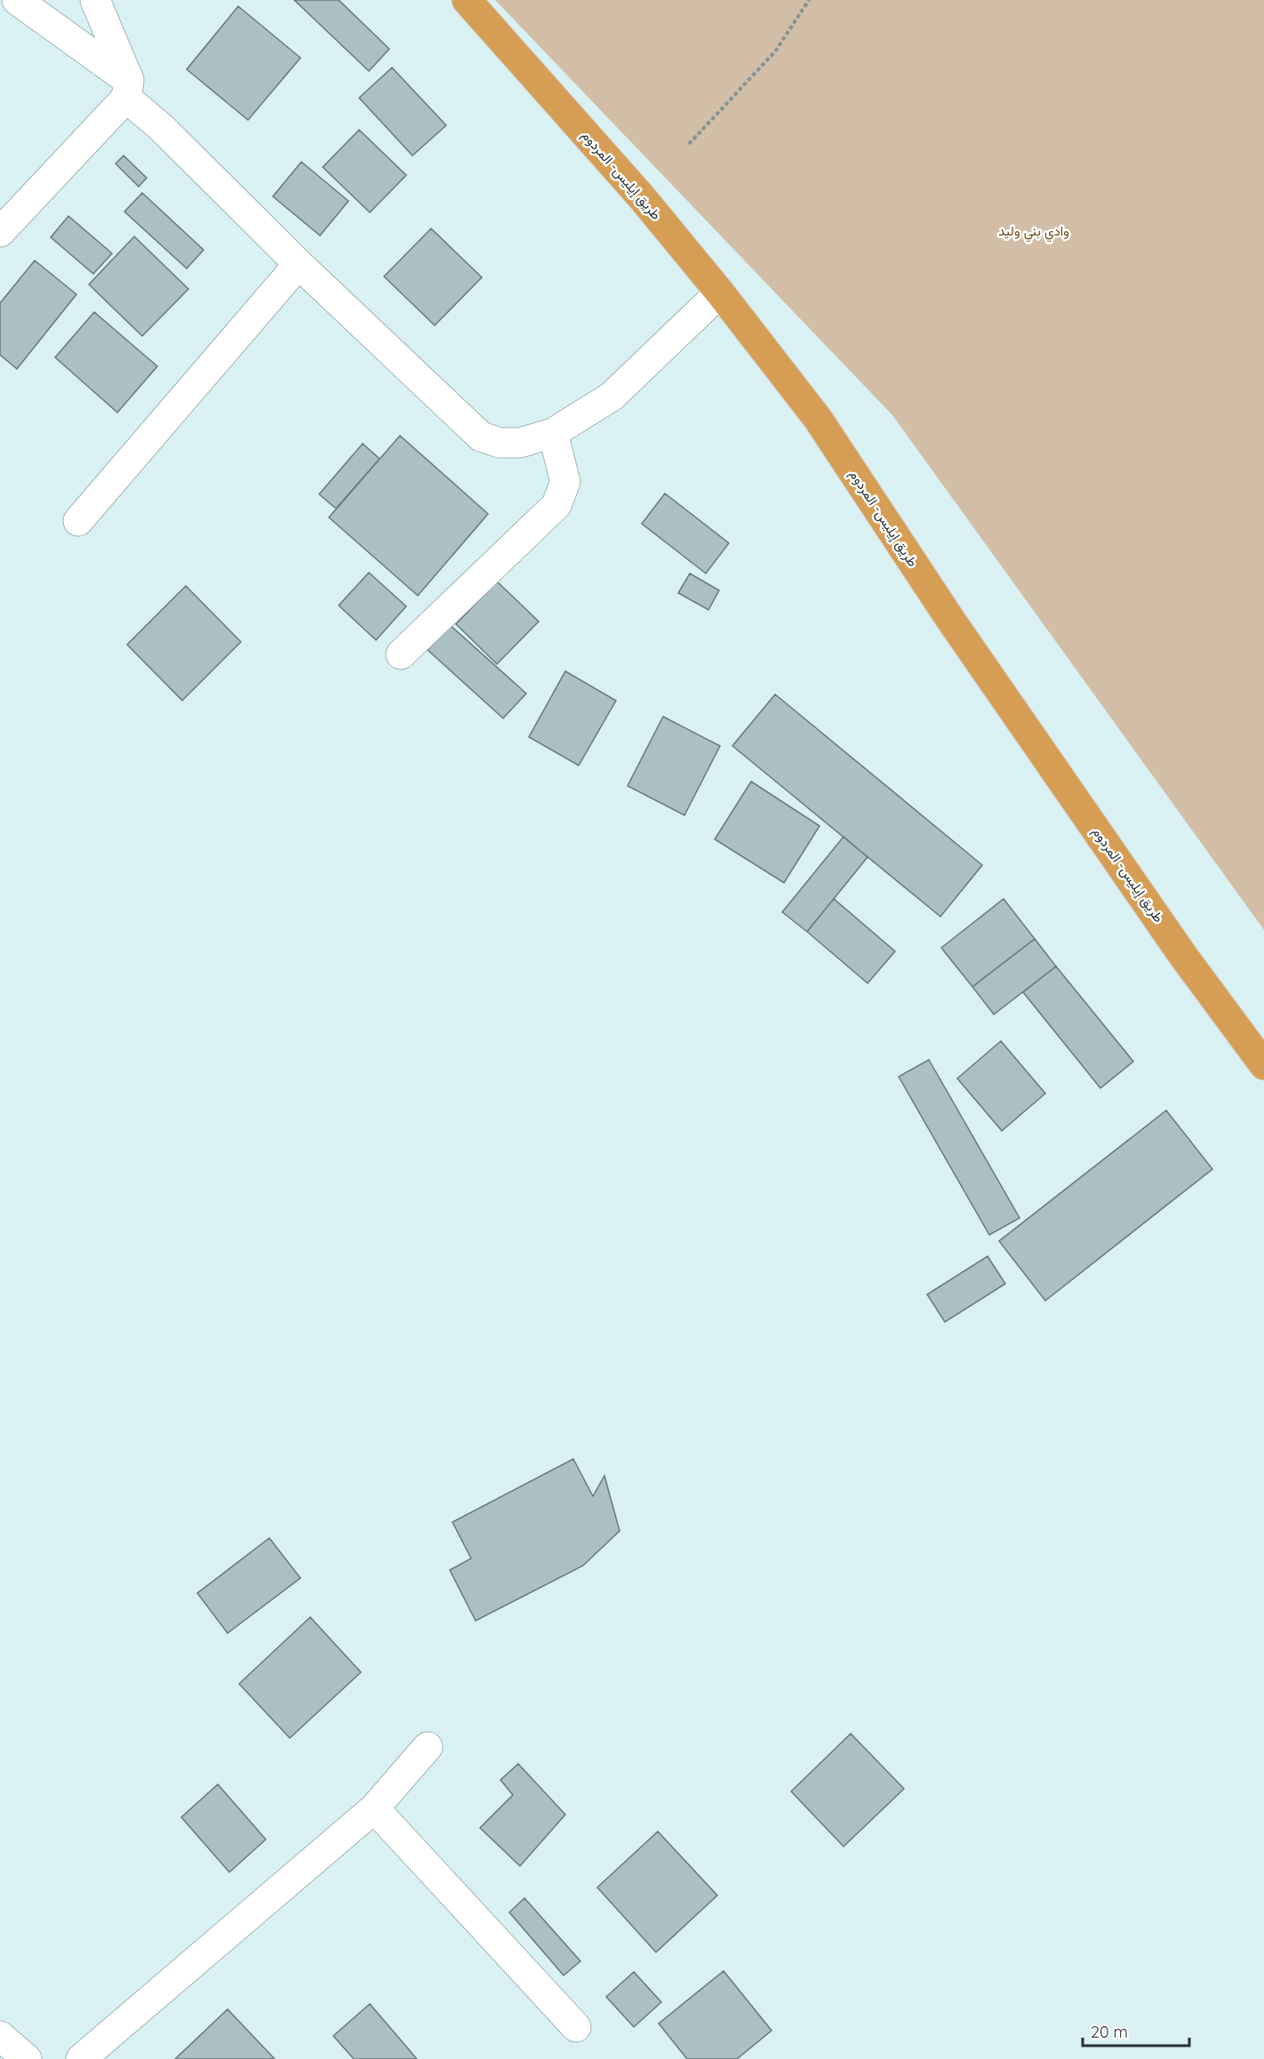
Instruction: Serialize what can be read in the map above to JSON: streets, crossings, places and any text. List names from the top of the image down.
{
  "streets": {
    "highway": ["طريق إيليس- المردوم"]
  },
  "parks": ["وادي بني وليد"],
  "scale_bar": "20 m"
}
